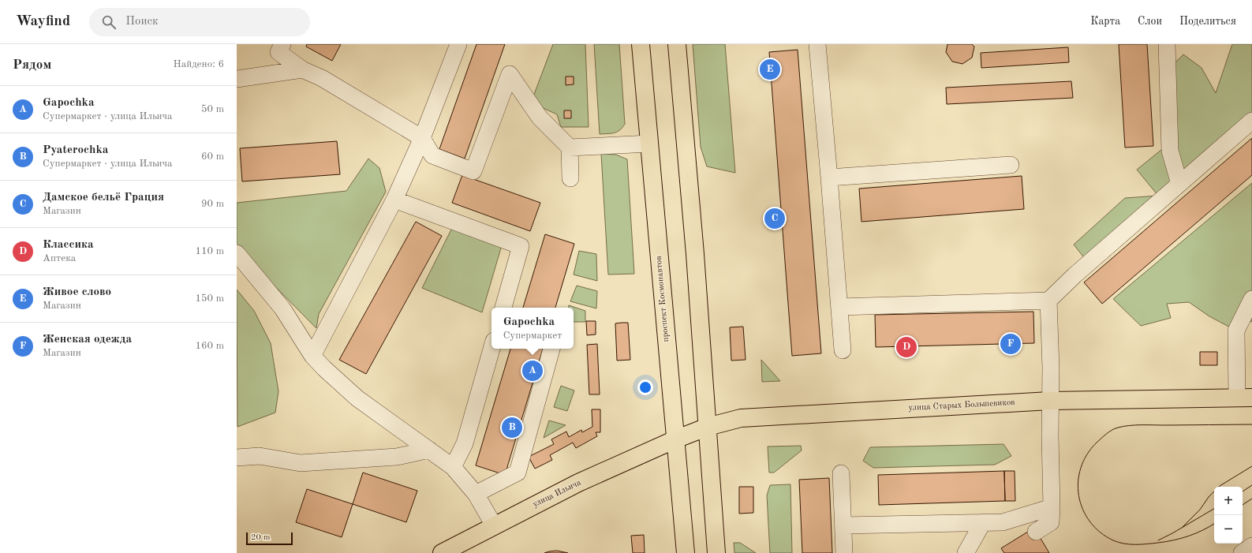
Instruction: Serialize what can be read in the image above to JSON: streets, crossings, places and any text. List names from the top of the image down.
{
  "streets": {
    "main road": ["проспект Космонавтов", "улица Старых Большевиков", "улица Ильича"]
  },
  "crossings": [
    ["проспект Космонавтов", "улица Старых Большевиков"],
    ["проспект Космонавтов", "улица Ильича"],
    ["улица Старых Большевиков", "улица Ильича"]
  ],
  "scale_bar": "20 m",
  "page": {
    "header": "Wayfind",
    "search": "Поиск",
    "nav": ["Карта", "Слои", "Поделиться"],
    "heading": ["Рядом", "Найдено: 6"],
    "pins": [
      "E",
      "C",
      "F",
      "D",
      "A",
      "B"
    ],
    "list": [
      {
        "mark": "A",
        "name": "Gapochka",
        "note": "Супермаркет · улица Ильича",
        "value": "50 m"
      },
      {
        "mark": "B",
        "name": "Pyaterochka",
        "note": "Супермаркет · улица Ильича",
        "value": "60 m"
      },
      {
        "mark": "C",
        "name": "Дамское бельё Грация",
        "note": "Магазин",
        "value": "90 m"
      },
      {
        "mark": "D",
        "name": "Классика",
        "note": "Аптека",
        "value": "110 m"
      },
      {
        "mark": "E",
        "name": "Живое слово",
        "note": "Магазин",
        "value": "150 m"
      },
      {
        "mark": "F",
        "name": "Женская одежда",
        "note": "Магазин",
        "value": "160 m"
      }
    ],
    "popup": ["Gapochka", "Супермаркет"],
    "map_buttons": ["+", "−"],
    "scale": "20 m"
  }
}
